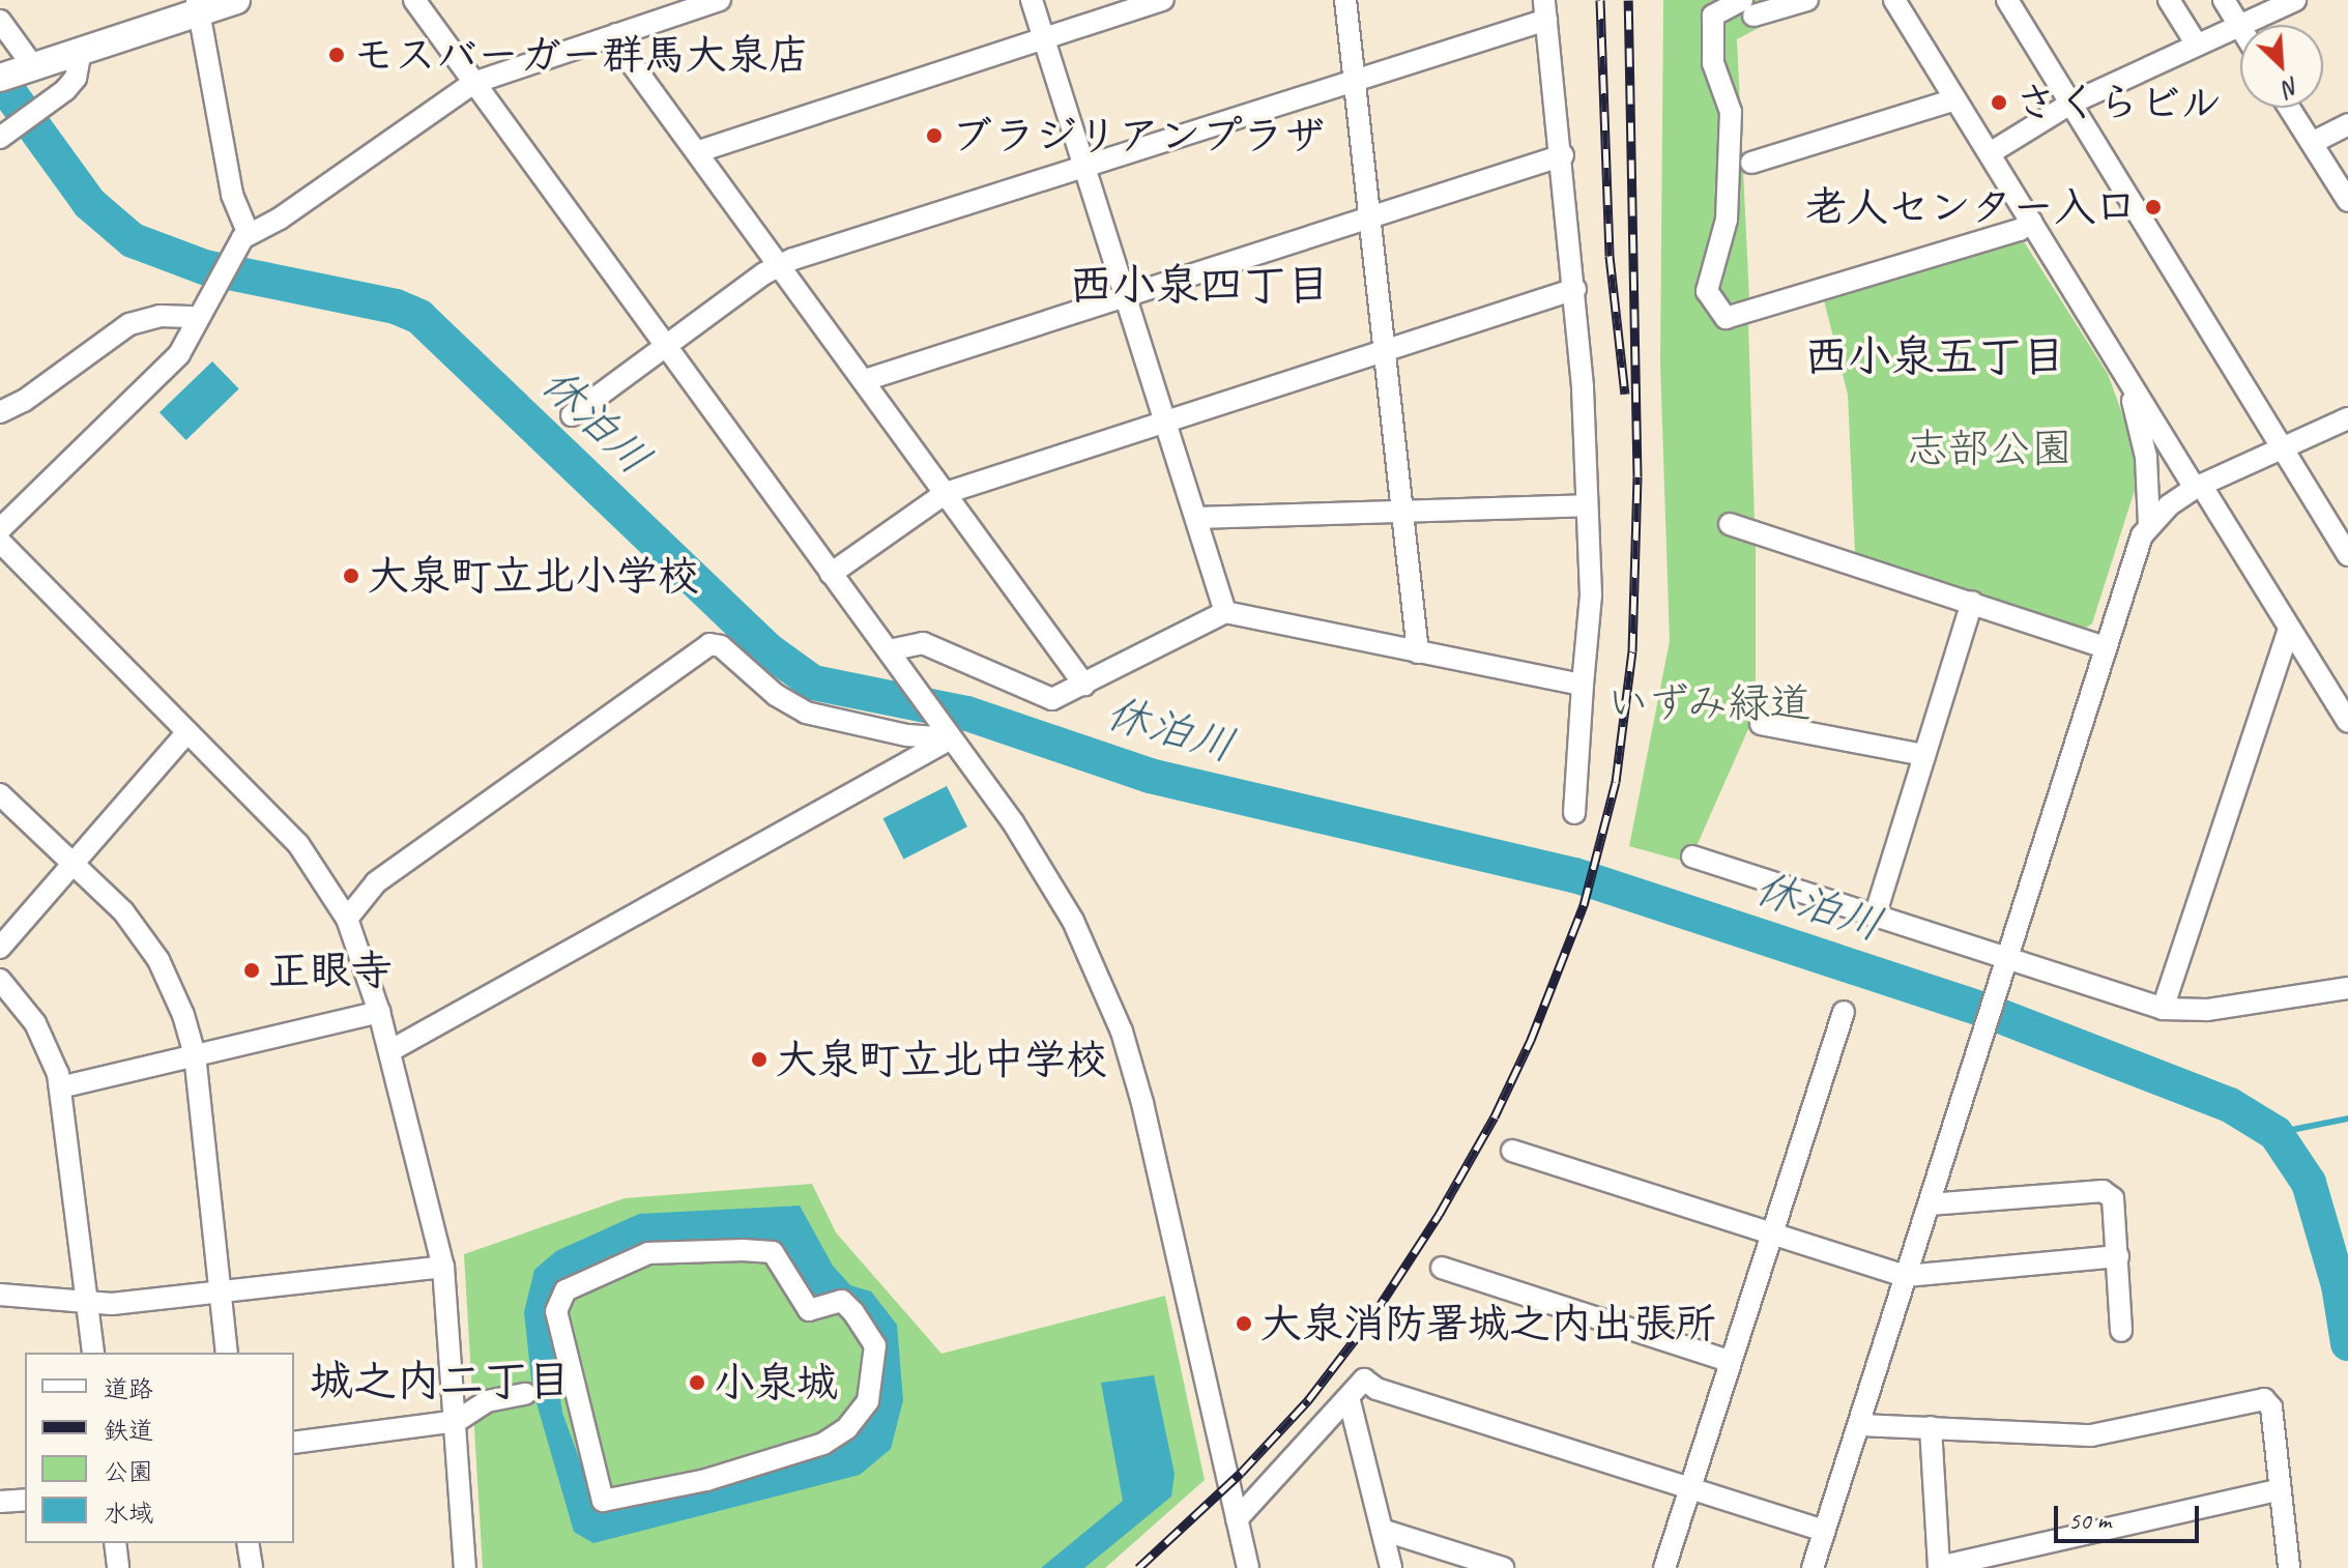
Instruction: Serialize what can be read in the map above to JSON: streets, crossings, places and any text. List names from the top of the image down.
{
  "districts": ["西小泉四丁目", "西小泉五丁目", "城之内二丁目"],
  "water": ["休泊川"],
  "parks": ["志部公園", "いずみ緑道"],
  "places": [
    "モスバーガー群馬大泉店",
    "さくらビル",
    "ブラジリアンプラザ",
    "老人センター入口",
    "大泉町立北小学校",
    "正眼寺",
    "大泉町立北中学校",
    "大泉消防署城之内出張所",
    "小泉城"
  ],
  "legend": [
    "道路",
    "鉄道",
    "公園",
    "水域"
  ],
  "scale_bar": "50 m",
  "north": "bottom right"
}
